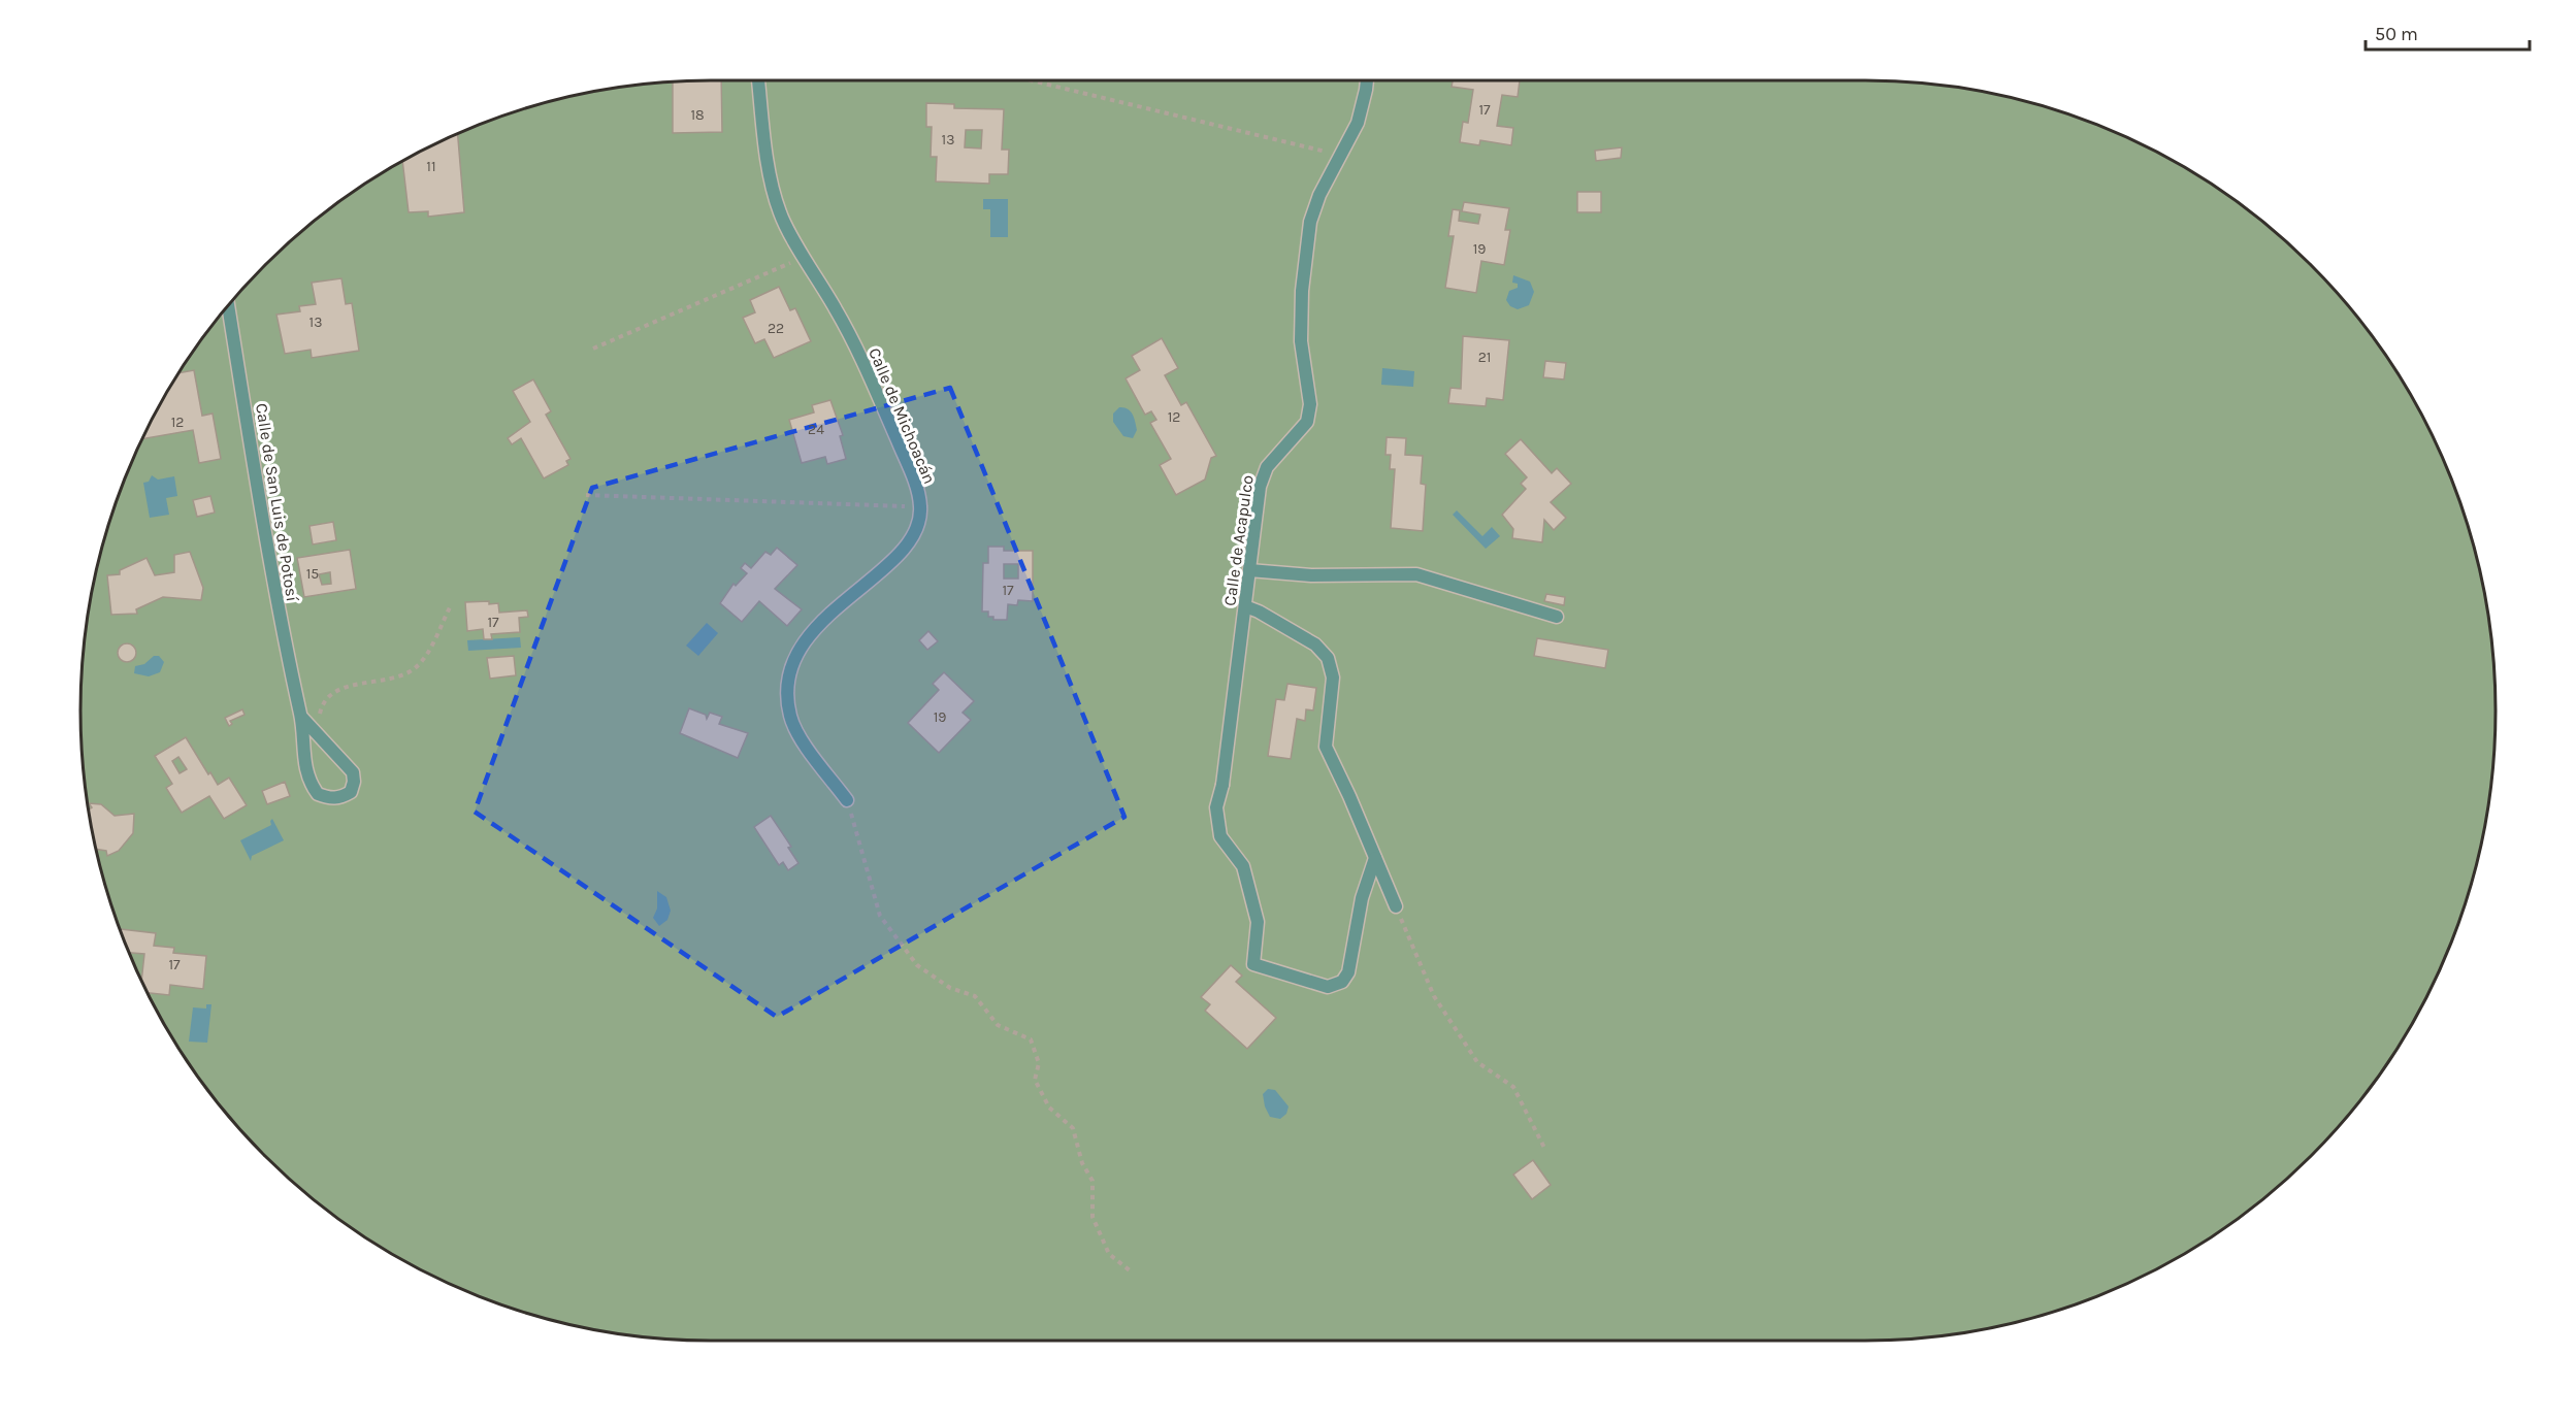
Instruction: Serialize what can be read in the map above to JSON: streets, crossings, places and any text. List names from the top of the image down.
{
  "streets": {
    "street": ["Calle de Michoacán", "Calle de San Luis de Potosí", "Calle de Acapulco"]
  },
  "house_numbers": [
    "17",
    "18",
    "13",
    "11",
    "19",
    "13",
    "22",
    "21",
    "12",
    "12",
    "24",
    "15",
    "17",
    "17",
    "19",
    "17"
  ],
  "scale_bar": "50 m"
}
